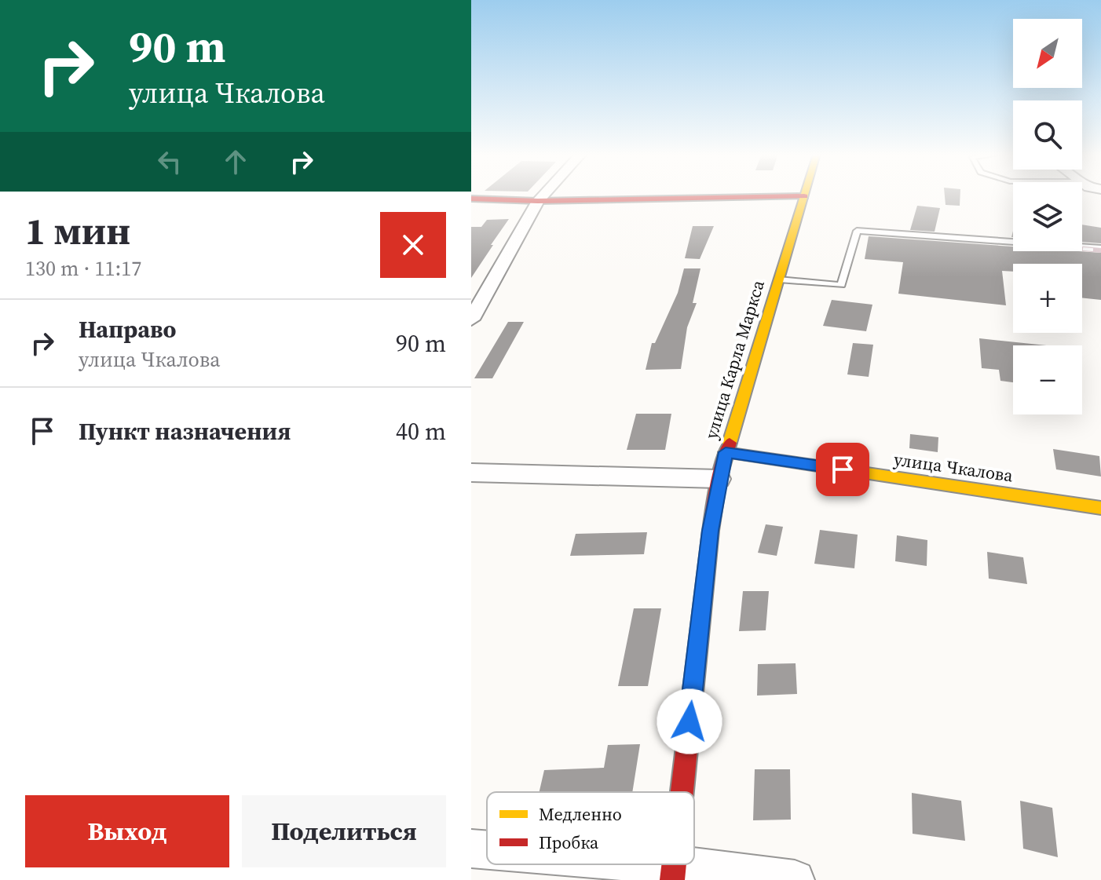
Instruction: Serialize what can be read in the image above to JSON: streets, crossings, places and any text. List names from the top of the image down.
{
  "streets": {
    "main road": ["улица Карла Маркса", "улица Чкалова"]
  },
  "crossings": [
    ["улица Карла Маркса", "улица Чкалова"]
  ],
  "legend": ["Медленно", "Пробка"],
  "north": "bottom left",
  "page": {
    "turn": ["90 m", "улица Чкалова"],
    "map_buttons": ["+", "−"],
    "heading": ["1 мин", "130 m · 11:17"],
    "list": [
      {
        "name": "Направо",
        "note": "улица Чкалова",
        "value": "90 m"
      },
      {
        "name": "Пункт назначения",
        "value": "40 m"
      }
    ],
    "buttons": ["Выход", "Поделиться"]
  }
}
